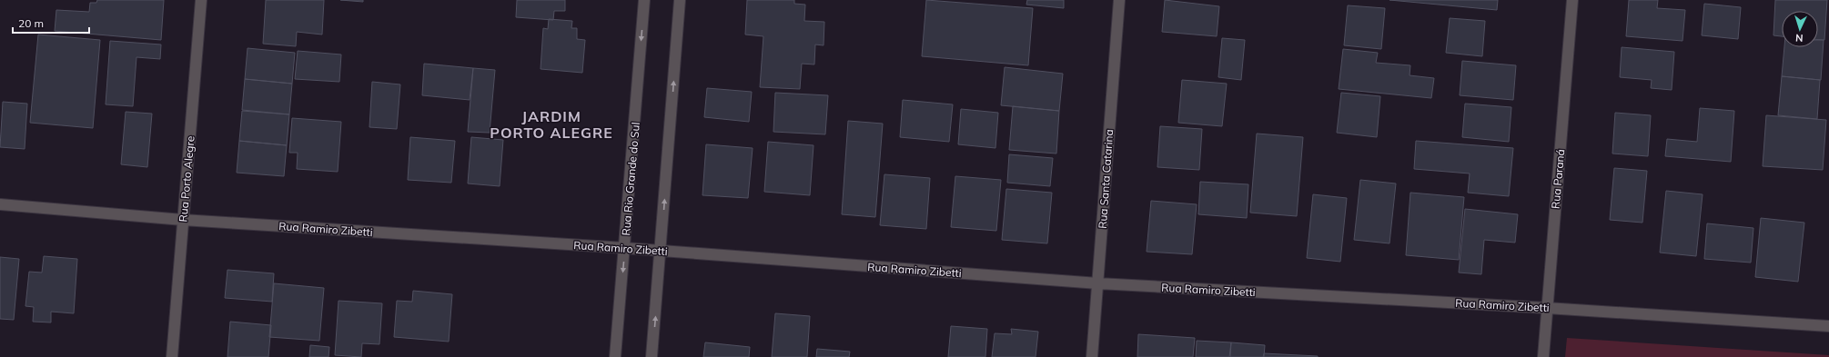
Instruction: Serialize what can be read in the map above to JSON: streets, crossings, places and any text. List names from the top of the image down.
{
  "streets": {
    "street": [
      "Rua Porto Alegre",
      "Rua Rio Grande do Sul",
      "Rua Santa Catarina",
      "Rua Paraná",
      "Rua Ramiro Zibetti"
    ]
  },
  "crossings": [
    ["Rua Porto Alegre", "Rua Ramiro Zibetti"],
    ["Rua Rio Grande do Sul", "Rua Ramiro Zibetti"],
    ["Rua Santa Catarina", "Rua Ramiro Zibetti"],
    ["Rua Paraná", "Rua Ramiro Zibetti"]
  ],
  "districts": ["JARDIM PORTO ALEGRE"],
  "scale_bar": "20 m",
  "north": "bottom"
}
